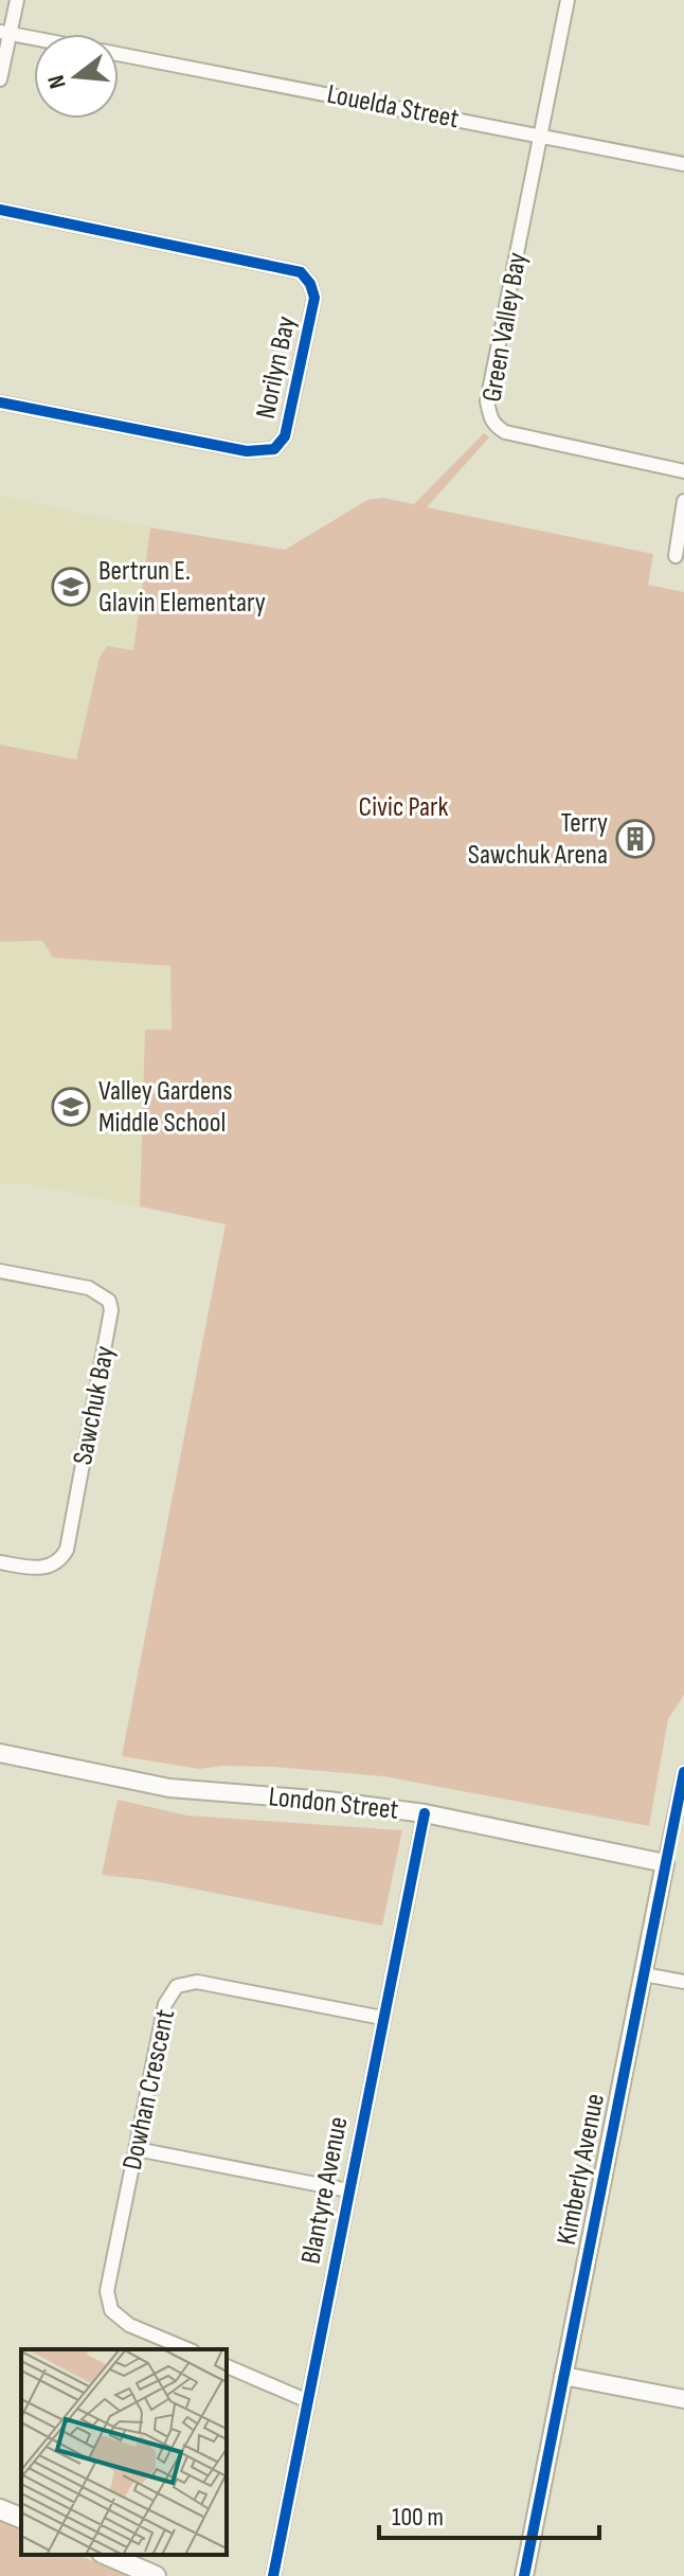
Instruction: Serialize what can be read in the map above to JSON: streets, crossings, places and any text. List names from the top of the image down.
{
  "streets": {
    "street": [
      "Louelda Street",
      "Green Valley Bay",
      "Norilyn Bay",
      "Sawchuk Bay",
      "London Street",
      "Dowhan Crescent",
      "Kimberly Avenue",
      "Blantyre Avenue"
    ]
  },
  "crossings": [
    ["Louelda Street", "Green Valley Bay"],
    ["London Street", "Kimberly Avenue"],
    ["London Street", "Blantyre Avenue"],
    ["Dowhan Crescent", "Blantyre Avenue"]
  ],
  "parks": ["Civic Park"],
  "places": {
    "school or university": ["Bertrun E. Glavin Elementary", "Valley Gardens Middle School"],
    "building": ["Terry Sawchuk Arena"]
  },
  "scale_bar": "100 m",
  "north": "left"
}
